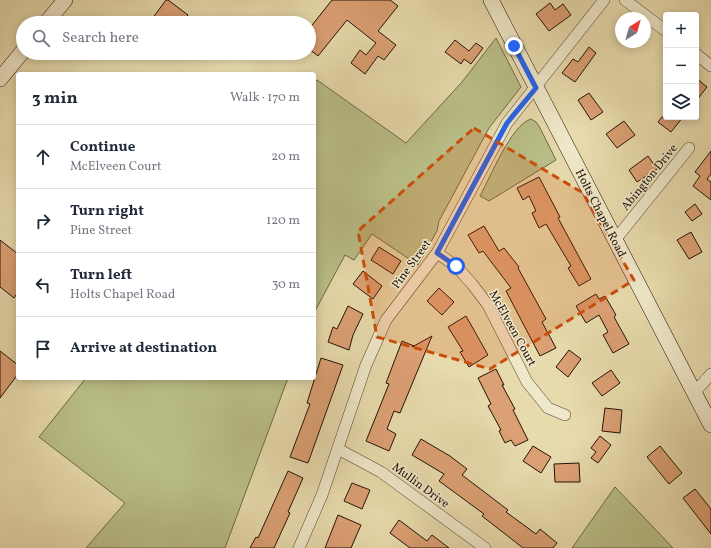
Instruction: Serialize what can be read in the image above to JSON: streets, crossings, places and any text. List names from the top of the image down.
{
  "streets": {
    "street": [
      "Abington Drive",
      "Holts Chapel Road",
      "Pine Street",
      "McElveen Court",
      "Mullin Drive"
    ]
  },
  "crossings": [
    ["Abington Drive", "Holts Chapel Road"],
    ["Holts Chapel Road", "Pine Street"],
    ["Pine Street", "McElveen Court"],
    ["Pine Street", "Mullin Drive"]
  ],
  "north": "top right",
  "page": {
    "map_buttons": ["+", "−"],
    "search": "Search here",
    "heading": ["3 min", "Walk · 170 m"],
    "list": [
      ["Continue", "McElveen Court", "20 m"],
      ["Turn right", "Pine Street", "120 m"],
      ["Turn left", "Holts Chapel Road", "30 m"],
      "Arrive at destination"
    ]
  }
}
